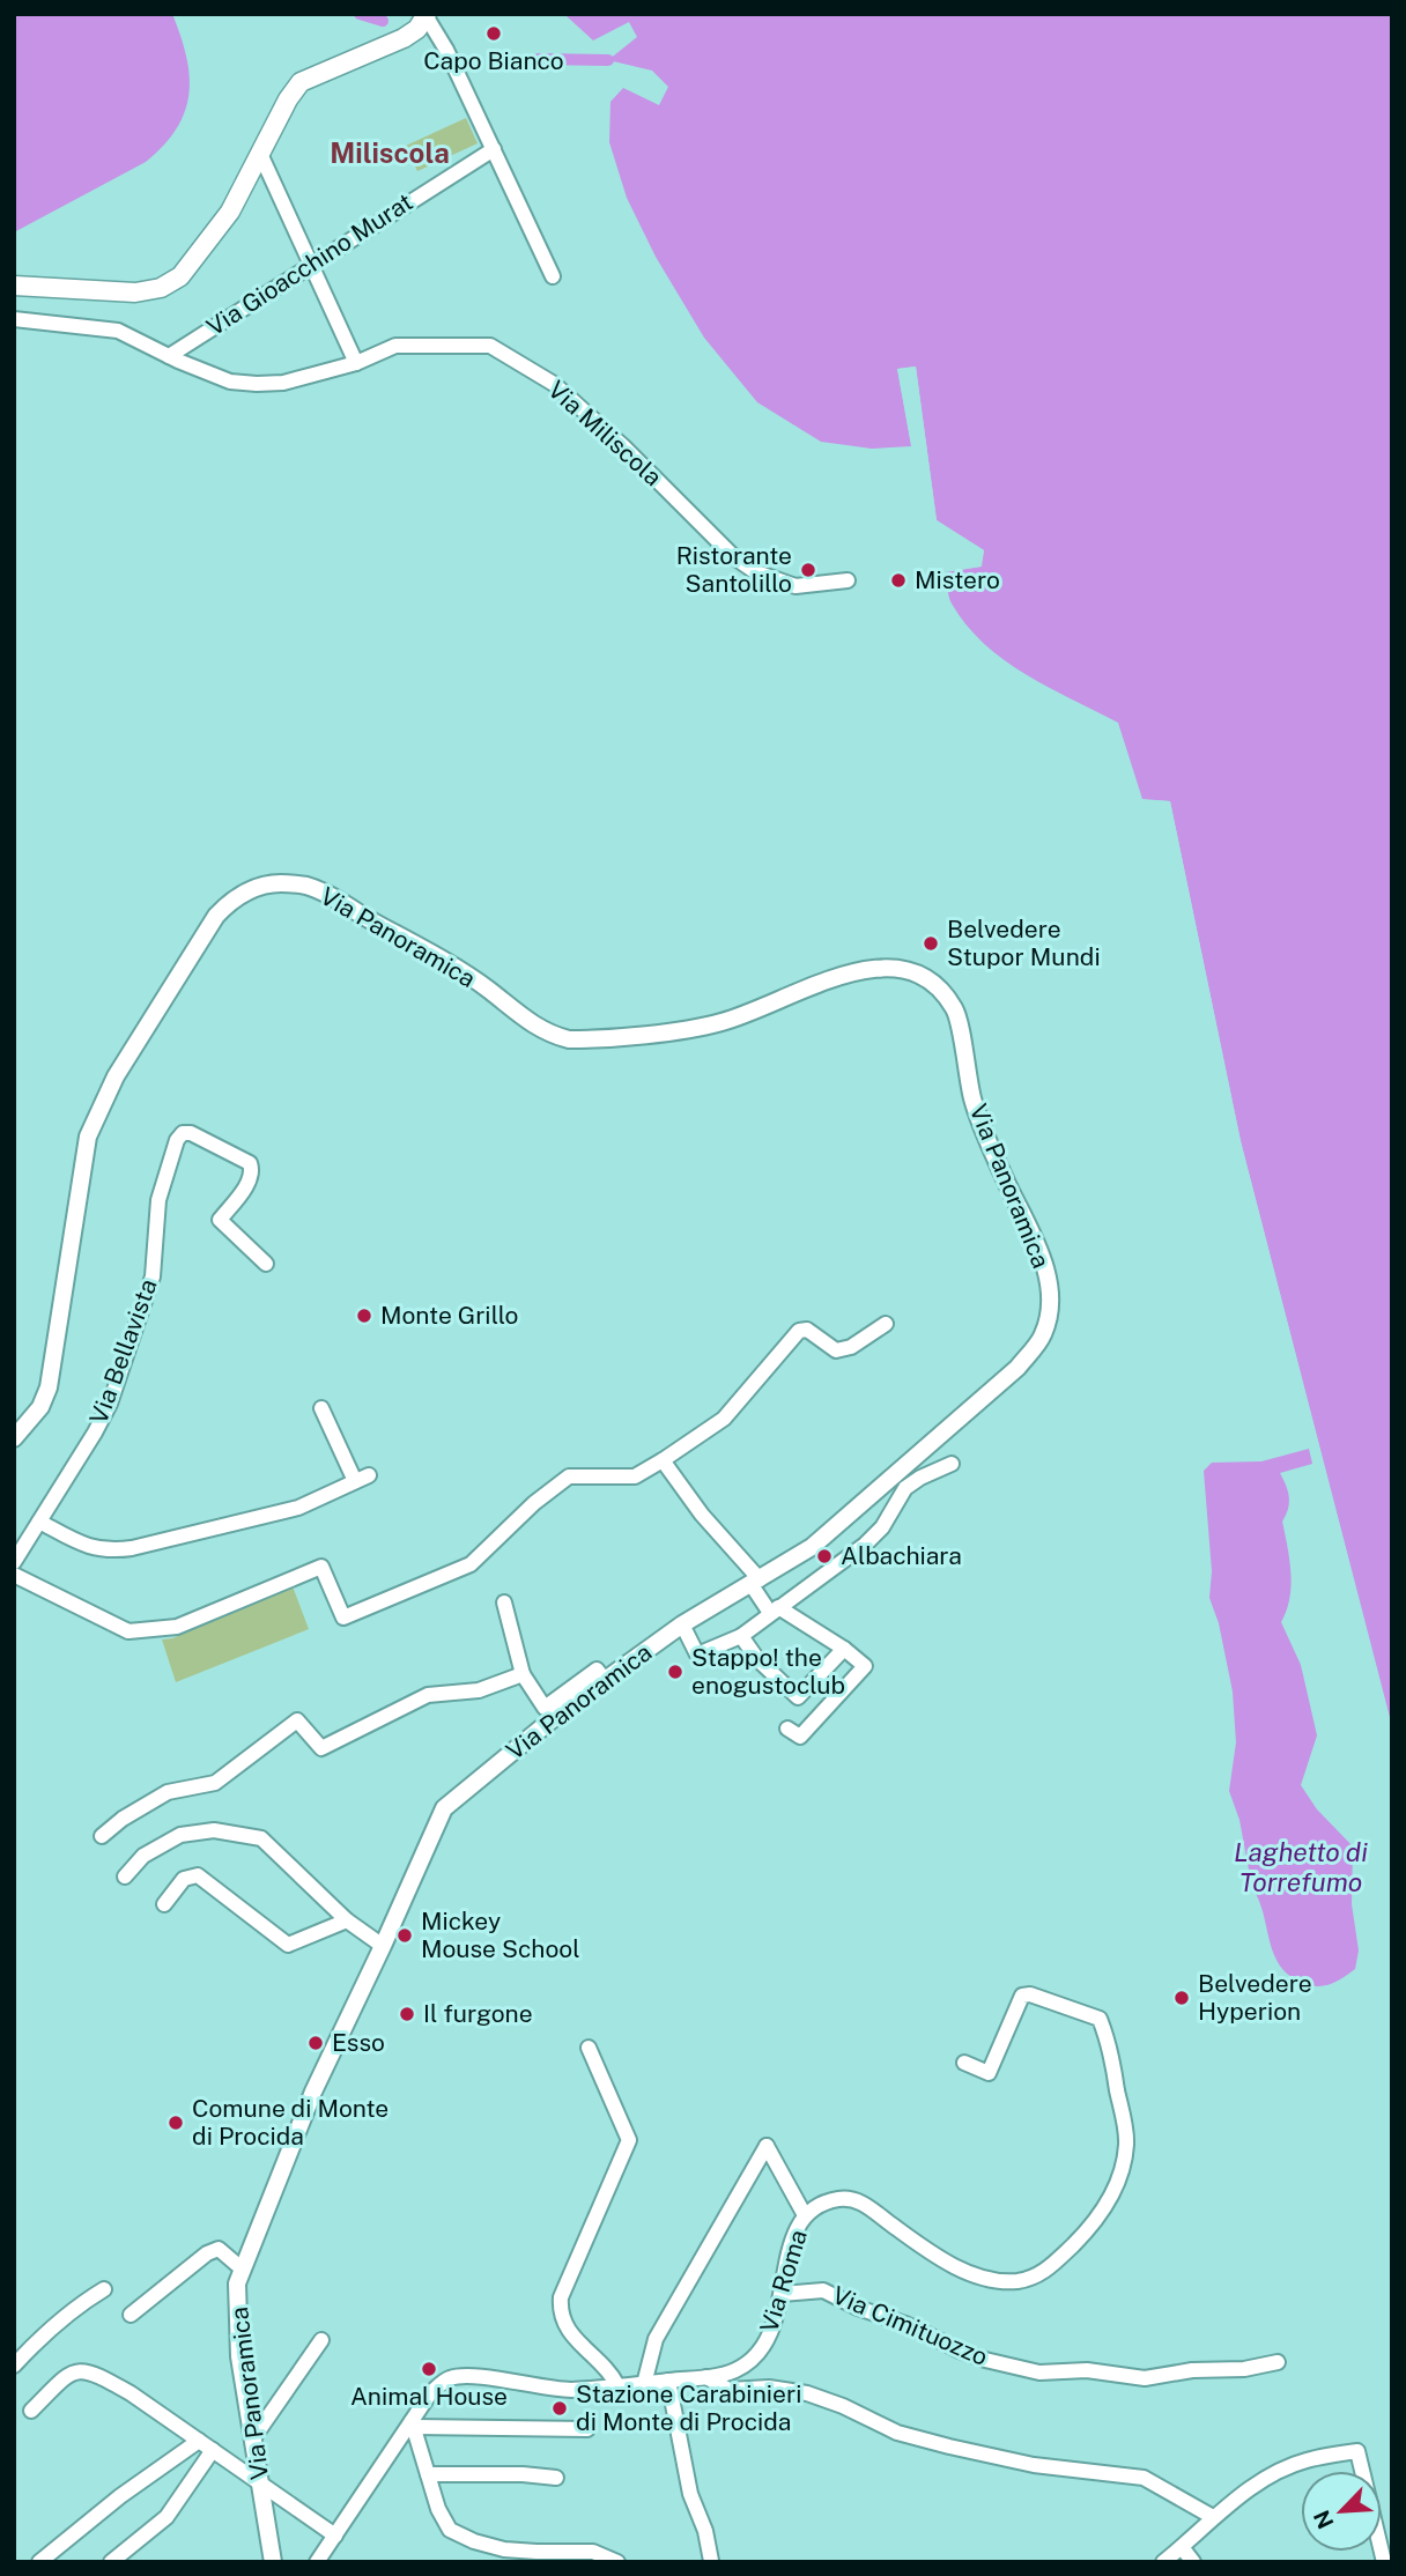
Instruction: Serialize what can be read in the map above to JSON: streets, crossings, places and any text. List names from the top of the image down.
{
  "streets": {
    "street": [
      "Via Gioacchino Murat",
      "Via Miliscola",
      "Via Panoramica",
      "Via Bellavista",
      "Via Roma",
      "Via Cimituozzo"
    ]
  },
  "crossings": [
    ["Via Gioacchino Murat", "Via Miliscola"],
    ["Via Roma", "Via Cimituozzo"]
  ],
  "districts": ["Miliscola"],
  "water": ["Laghetto di Torrefumo"],
  "places": [
    "Capo Bianco",
    "Ristorante Santolillo",
    "Mistero",
    "Belvedere Stupor Mundi",
    "Monte Grillo",
    "Albachiara",
    "Stappo! the enogustoclub",
    "Mickey Mouse School",
    "Belvedere Hyperion",
    "Il furgone",
    "Esso",
    "Comune di Monte di Procida",
    "Animal House",
    "Stazione Carabinieri di Monte di Procida"
  ],
  "north": "bottom left"
}
